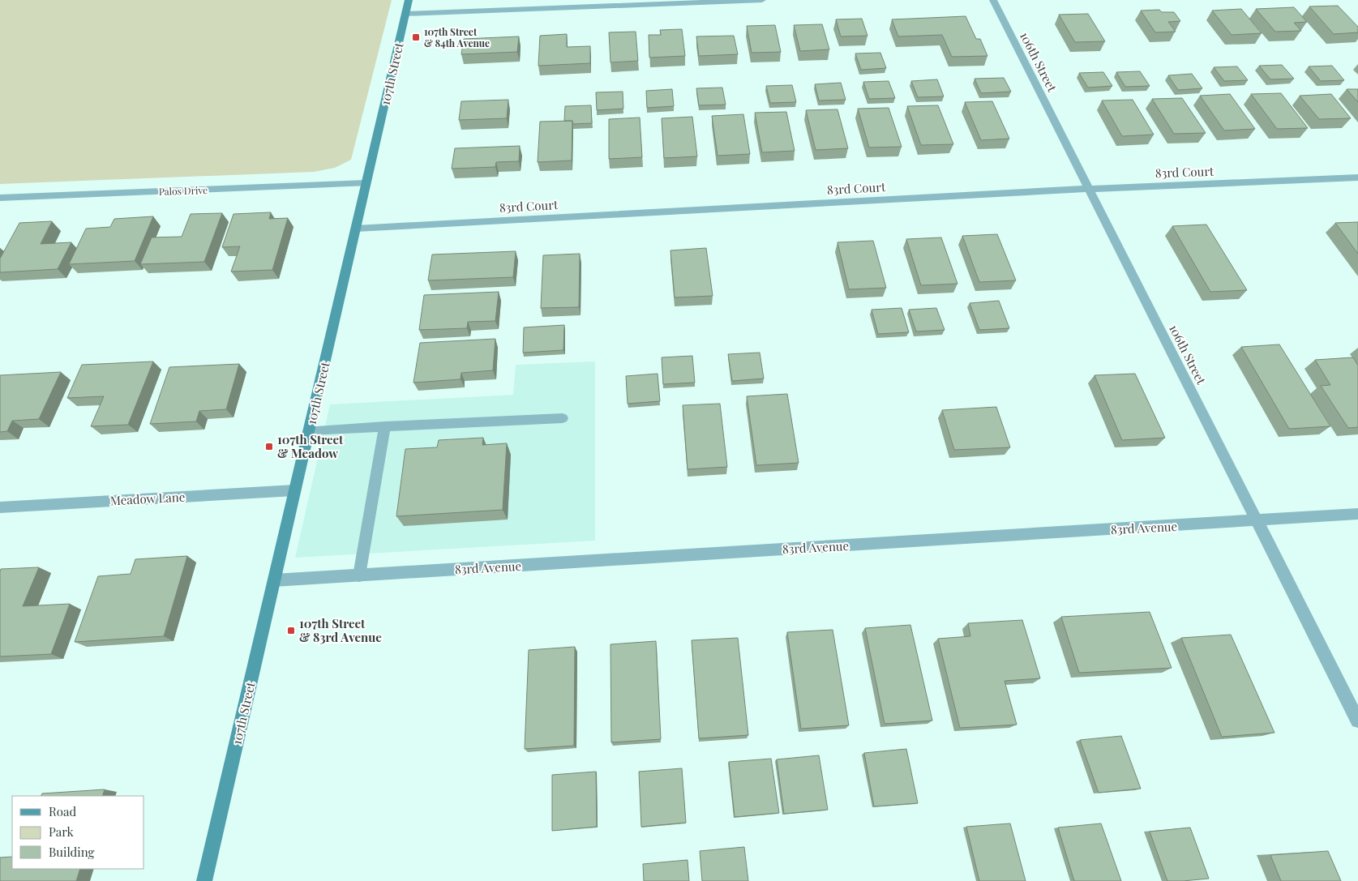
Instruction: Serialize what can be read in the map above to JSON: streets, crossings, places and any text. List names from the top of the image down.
{
  "streets": {
    "street": [
      "106th Street",
      "107th Street",
      "83rd Court",
      "Palos Drive",
      "Meadow Lane",
      "83rd Avenue"
    ]
  },
  "crossings": [
    ["106th Street", "83rd Court"],
    ["106th Street", "83rd Avenue"],
    ["107th Street", "83rd Court"],
    ["107th Street", "Palos Drive"],
    ["107th Street", "Meadow Lane"],
    ["107th Street", "83rd Avenue"]
  ],
  "places": {
    "transit": ["107th Street & 84th Avenue", "107th Street & Meadow", "107th Street & 83rd Avenue"]
  },
  "legend": ["Road", "Park", "Building"]
}
